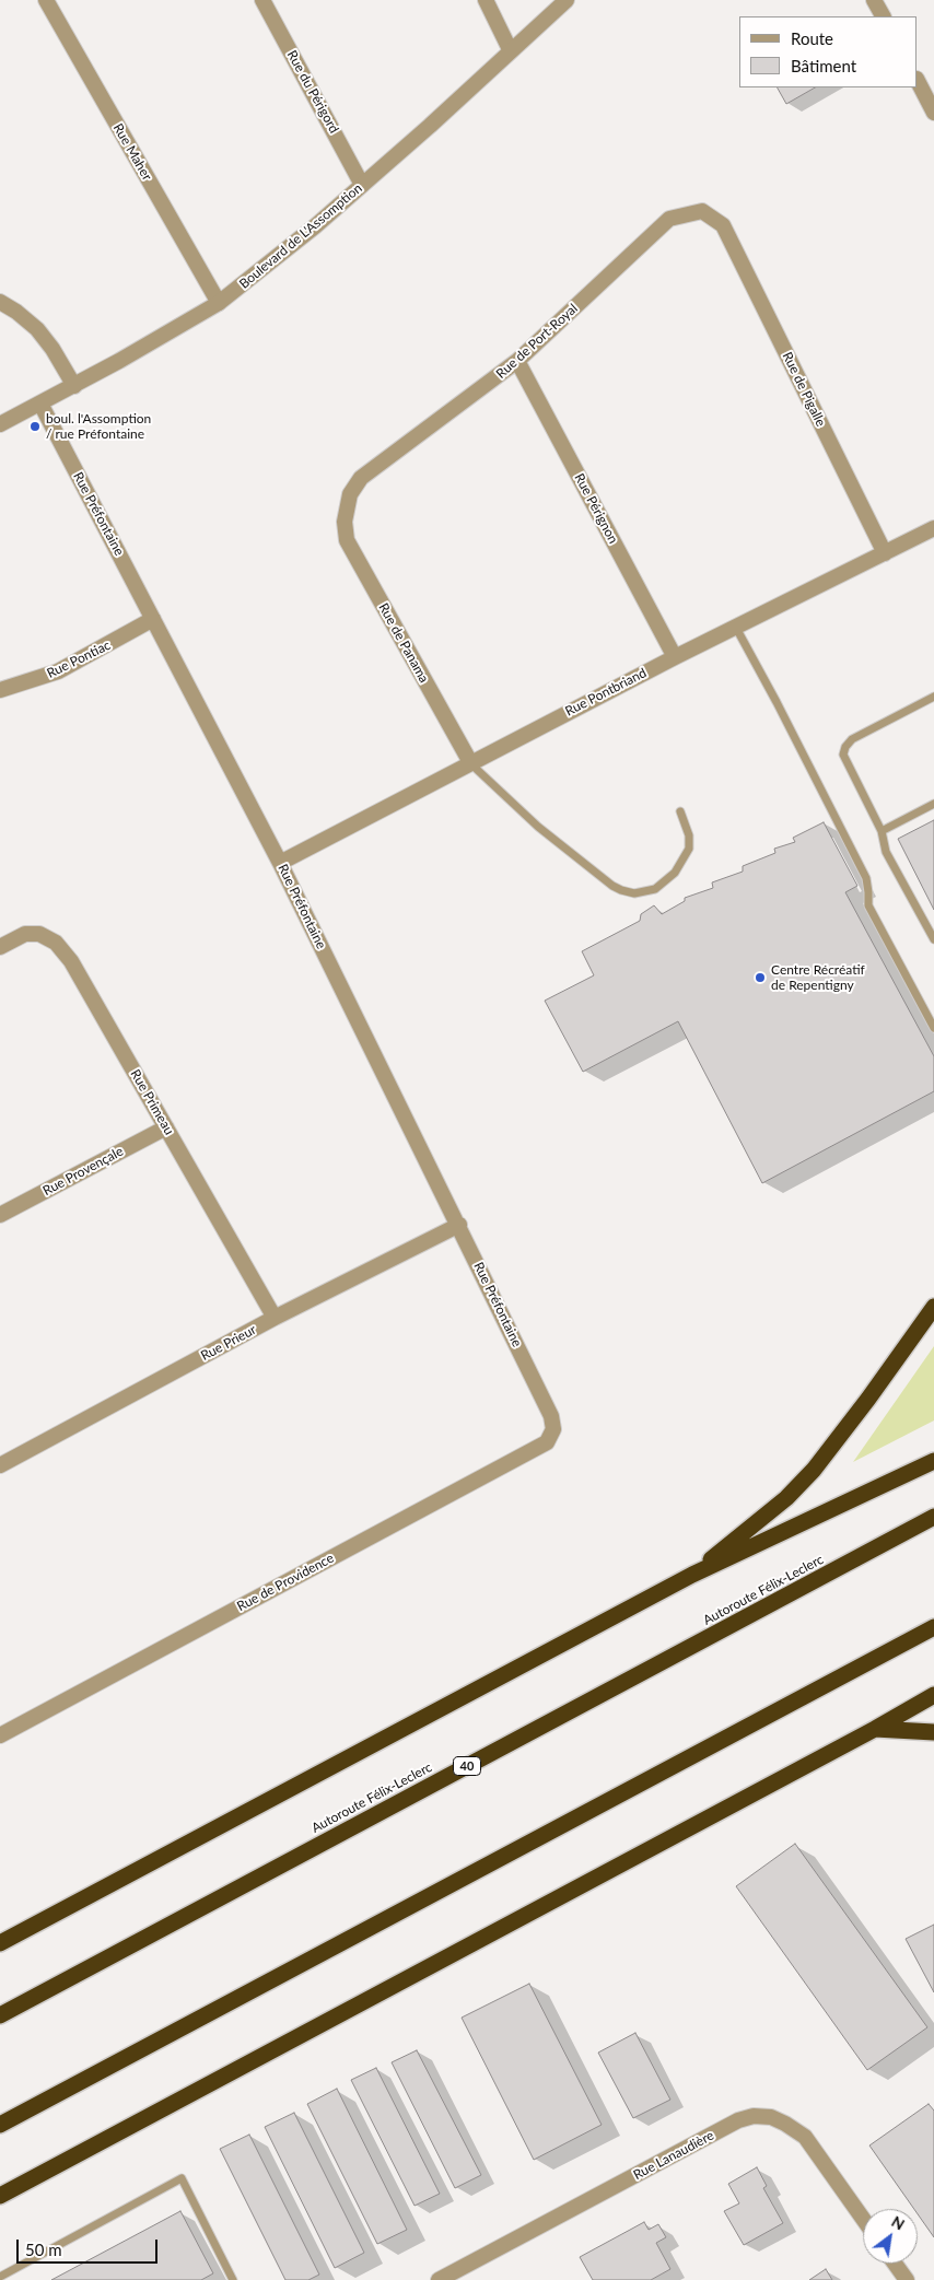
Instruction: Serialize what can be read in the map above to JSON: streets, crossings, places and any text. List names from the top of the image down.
{
  "streets": {
    "highway": ["Autoroute Félix-Leclerc", "40"],
    "street": [
      "Rue du Périgord",
      "Rue Maher",
      "Boulevard de L'Assomption",
      "Rue de Port-Royal",
      "Rue de Pigalle",
      "Rue Pérignon",
      "Rue Préfontaine",
      "Rue de Panama",
      "Rue Pontiac",
      "Rue Pontbriand",
      "Rue Primeau",
      "Rue Provençale",
      "Rue Prieur",
      "Rue de Providence",
      "Rue Lanaudière"
    ]
  },
  "crossings": [
    ["Rue du Périgord", "Boulevard de L'Assomption"],
    ["Rue Maher", "Boulevard de L'Assomption"],
    ["Boulevard de L'Assomption", "Rue Préfontaine"],
    ["Rue de Port-Royal", "Rue de Pigalle"],
    ["Rue de Port-Royal", "Rue Pérignon"],
    ["Rue de Port-Royal", "Rue de Panama"],
    ["Rue de Pigalle", "Rue Pontbriand"],
    ["Rue Pérignon", "Rue Pontbriand"],
    ["Rue Préfontaine", "Rue Pontiac"],
    ["Rue Préfontaine", "Rue Pontbriand"],
    ["Rue Préfontaine", "Rue Prieur"],
    ["Rue Préfontaine", "Rue de Providence"],
    ["Rue de Panama", "Rue Pontbriand"],
    ["Rue Primeau", "Rue Provençale"],
    ["Rue Primeau", "Rue Prieur"]
  ],
  "places": ["boul. l'Assomption / rue Préfontaine", "Centre Récréatif de Repentigny"],
  "legend": ["Route", "Bâtiment"],
  "scale_bar": "50 m",
  "north": "top right"
}
